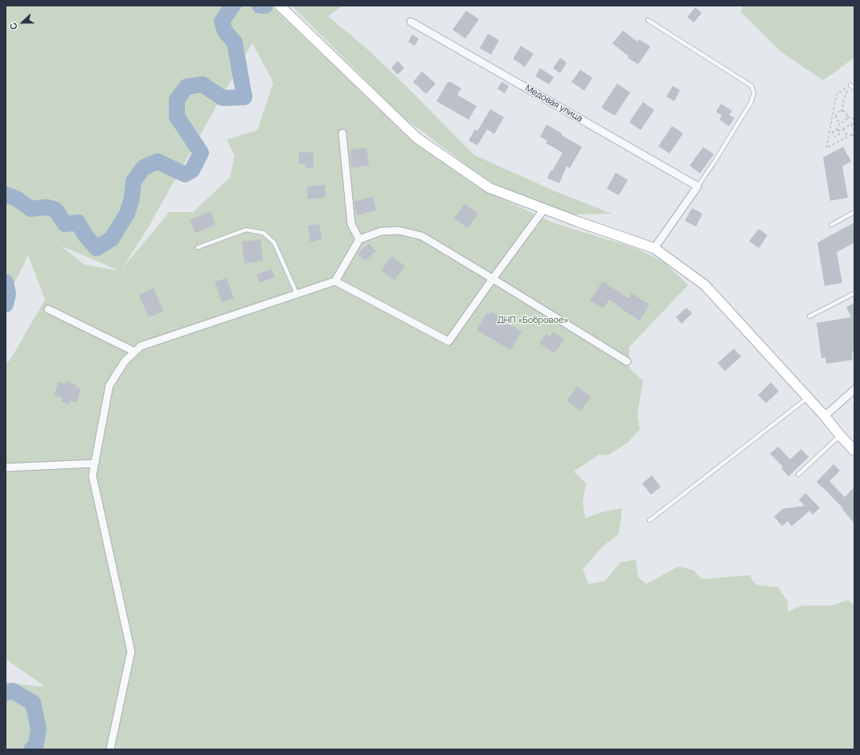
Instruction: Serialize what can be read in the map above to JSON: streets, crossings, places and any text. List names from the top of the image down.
{
  "streets": {
    "street": ["Медовая улица"]
  },
  "parks": ["ДНП «Бобровое»"],
  "north": "left"
}
